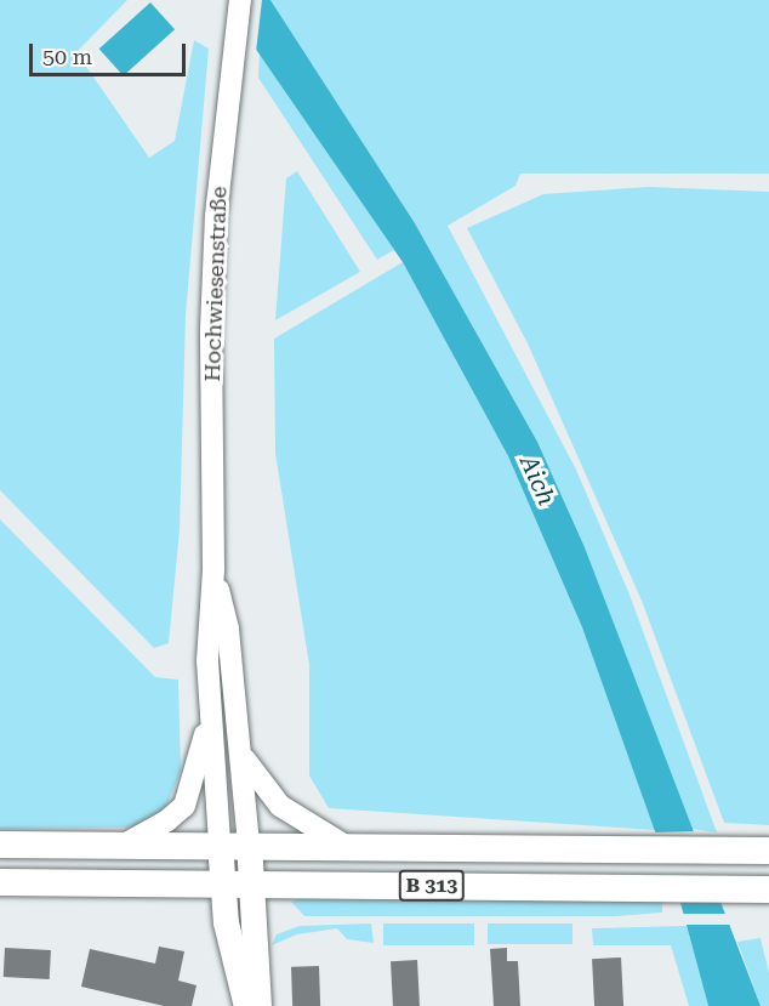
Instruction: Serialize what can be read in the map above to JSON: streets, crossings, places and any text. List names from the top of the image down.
{
  "streets": {
    "main road": ["Hochwiesenstraße", "B 313"]
  },
  "crossings": [
    ["Hochwiesenstraße", "B 313"]
  ],
  "water": ["Aich"],
  "scale_bar": "50 m"
}
